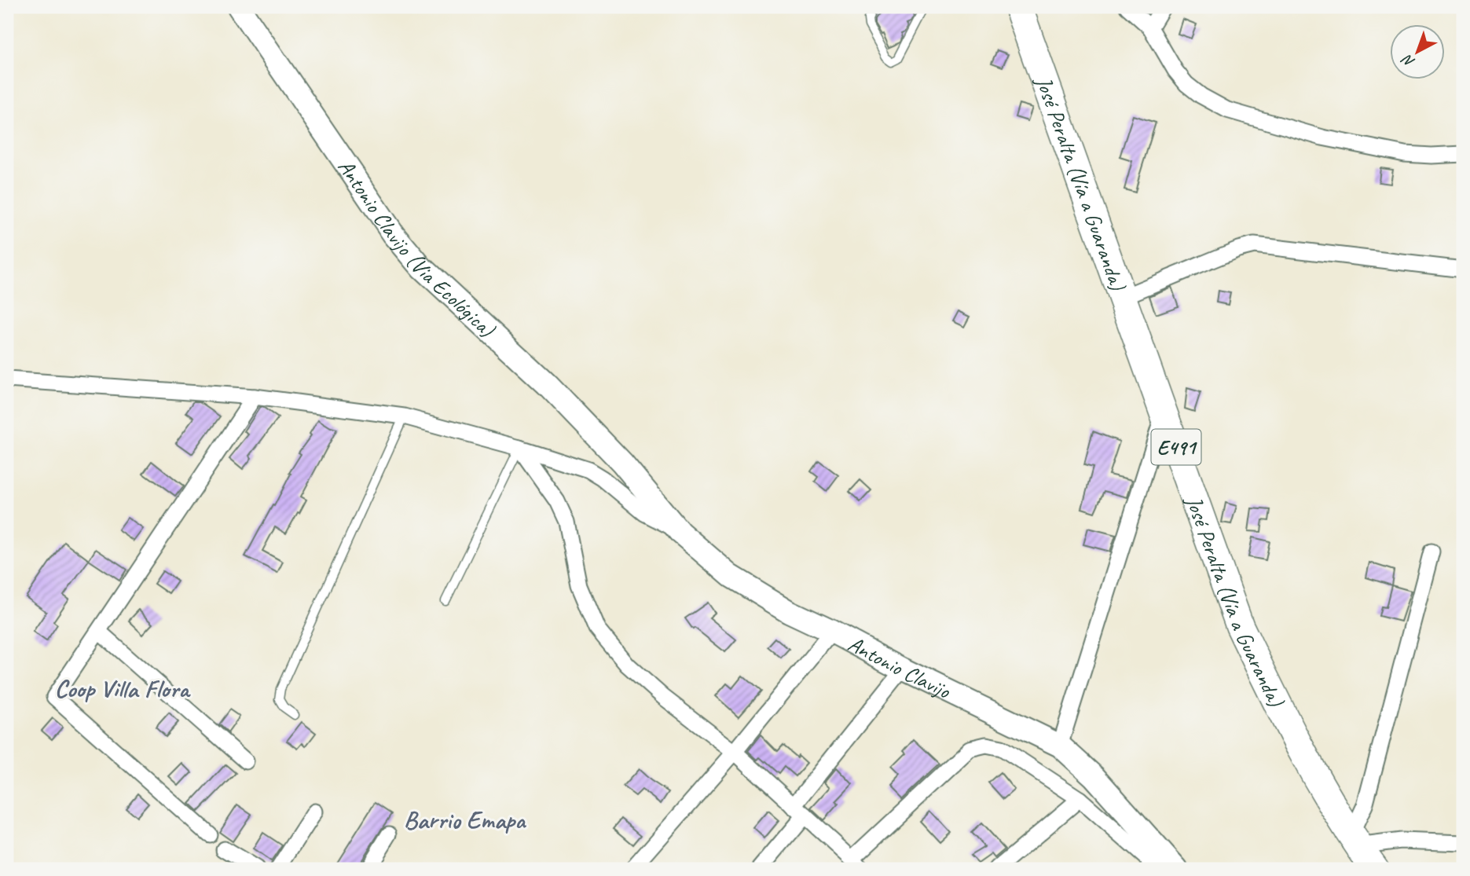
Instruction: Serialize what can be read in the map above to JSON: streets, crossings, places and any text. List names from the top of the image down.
{
  "streets": {
    "highway": ["José Peralta (Vía a Guaranda)", "E491"],
    "main road": ["Antonio Clavijo (Via Ecológica)", "Antonio Clavijo"]
  },
  "crossings": [
    ["Antonio Clavijo (Via Ecológica)", "Antonio Clavijo"]
  ],
  "districts": ["Coop Villa Flora", "Barrio Emapa"],
  "north": "bottom left"
}
